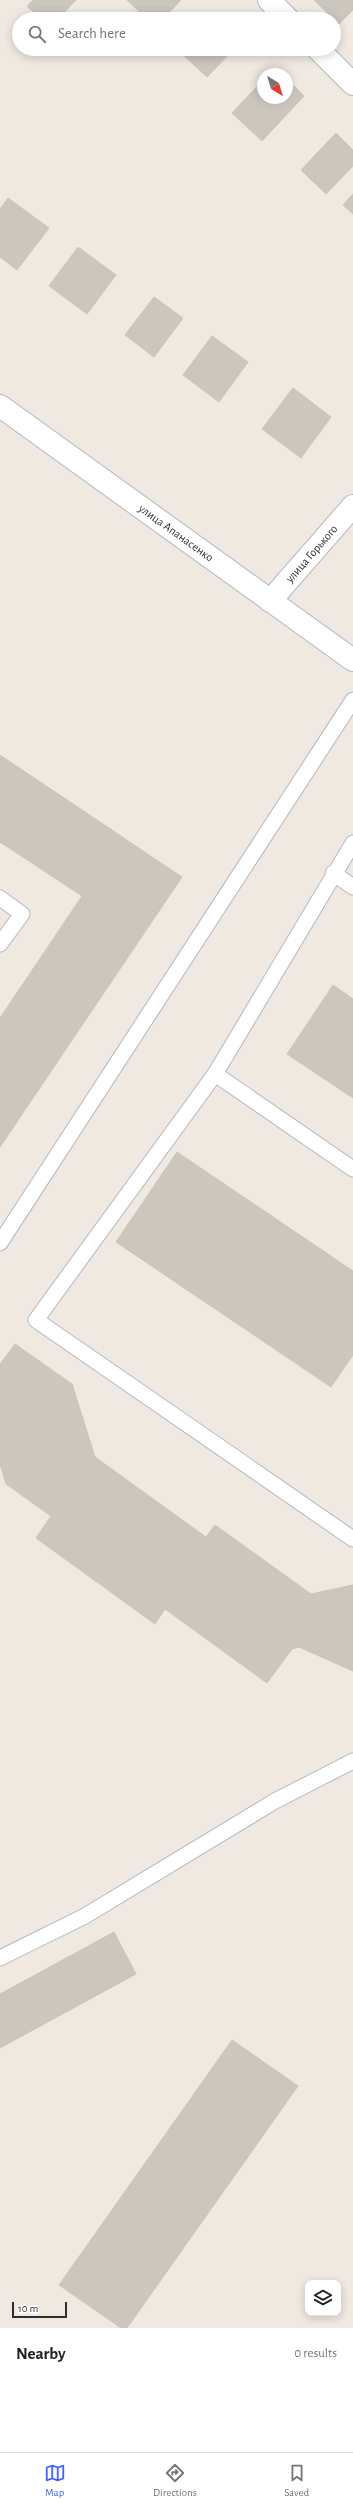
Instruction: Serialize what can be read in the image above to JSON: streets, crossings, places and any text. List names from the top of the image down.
{
  "streets": {
    "main road": ["улица Апанасенко", "улица Горького"]
  },
  "crossings": [
    ["улица Апанасенко", "улица Горького"]
  ],
  "scale_bar": "10 m",
  "north": "bottom right",
  "page": {
    "search": "Search here",
    "scale": "10 m",
    "heading": ["Nearby", "0 results"],
    "nav": ["Map", "Directions", "Saved"]
  }
}
